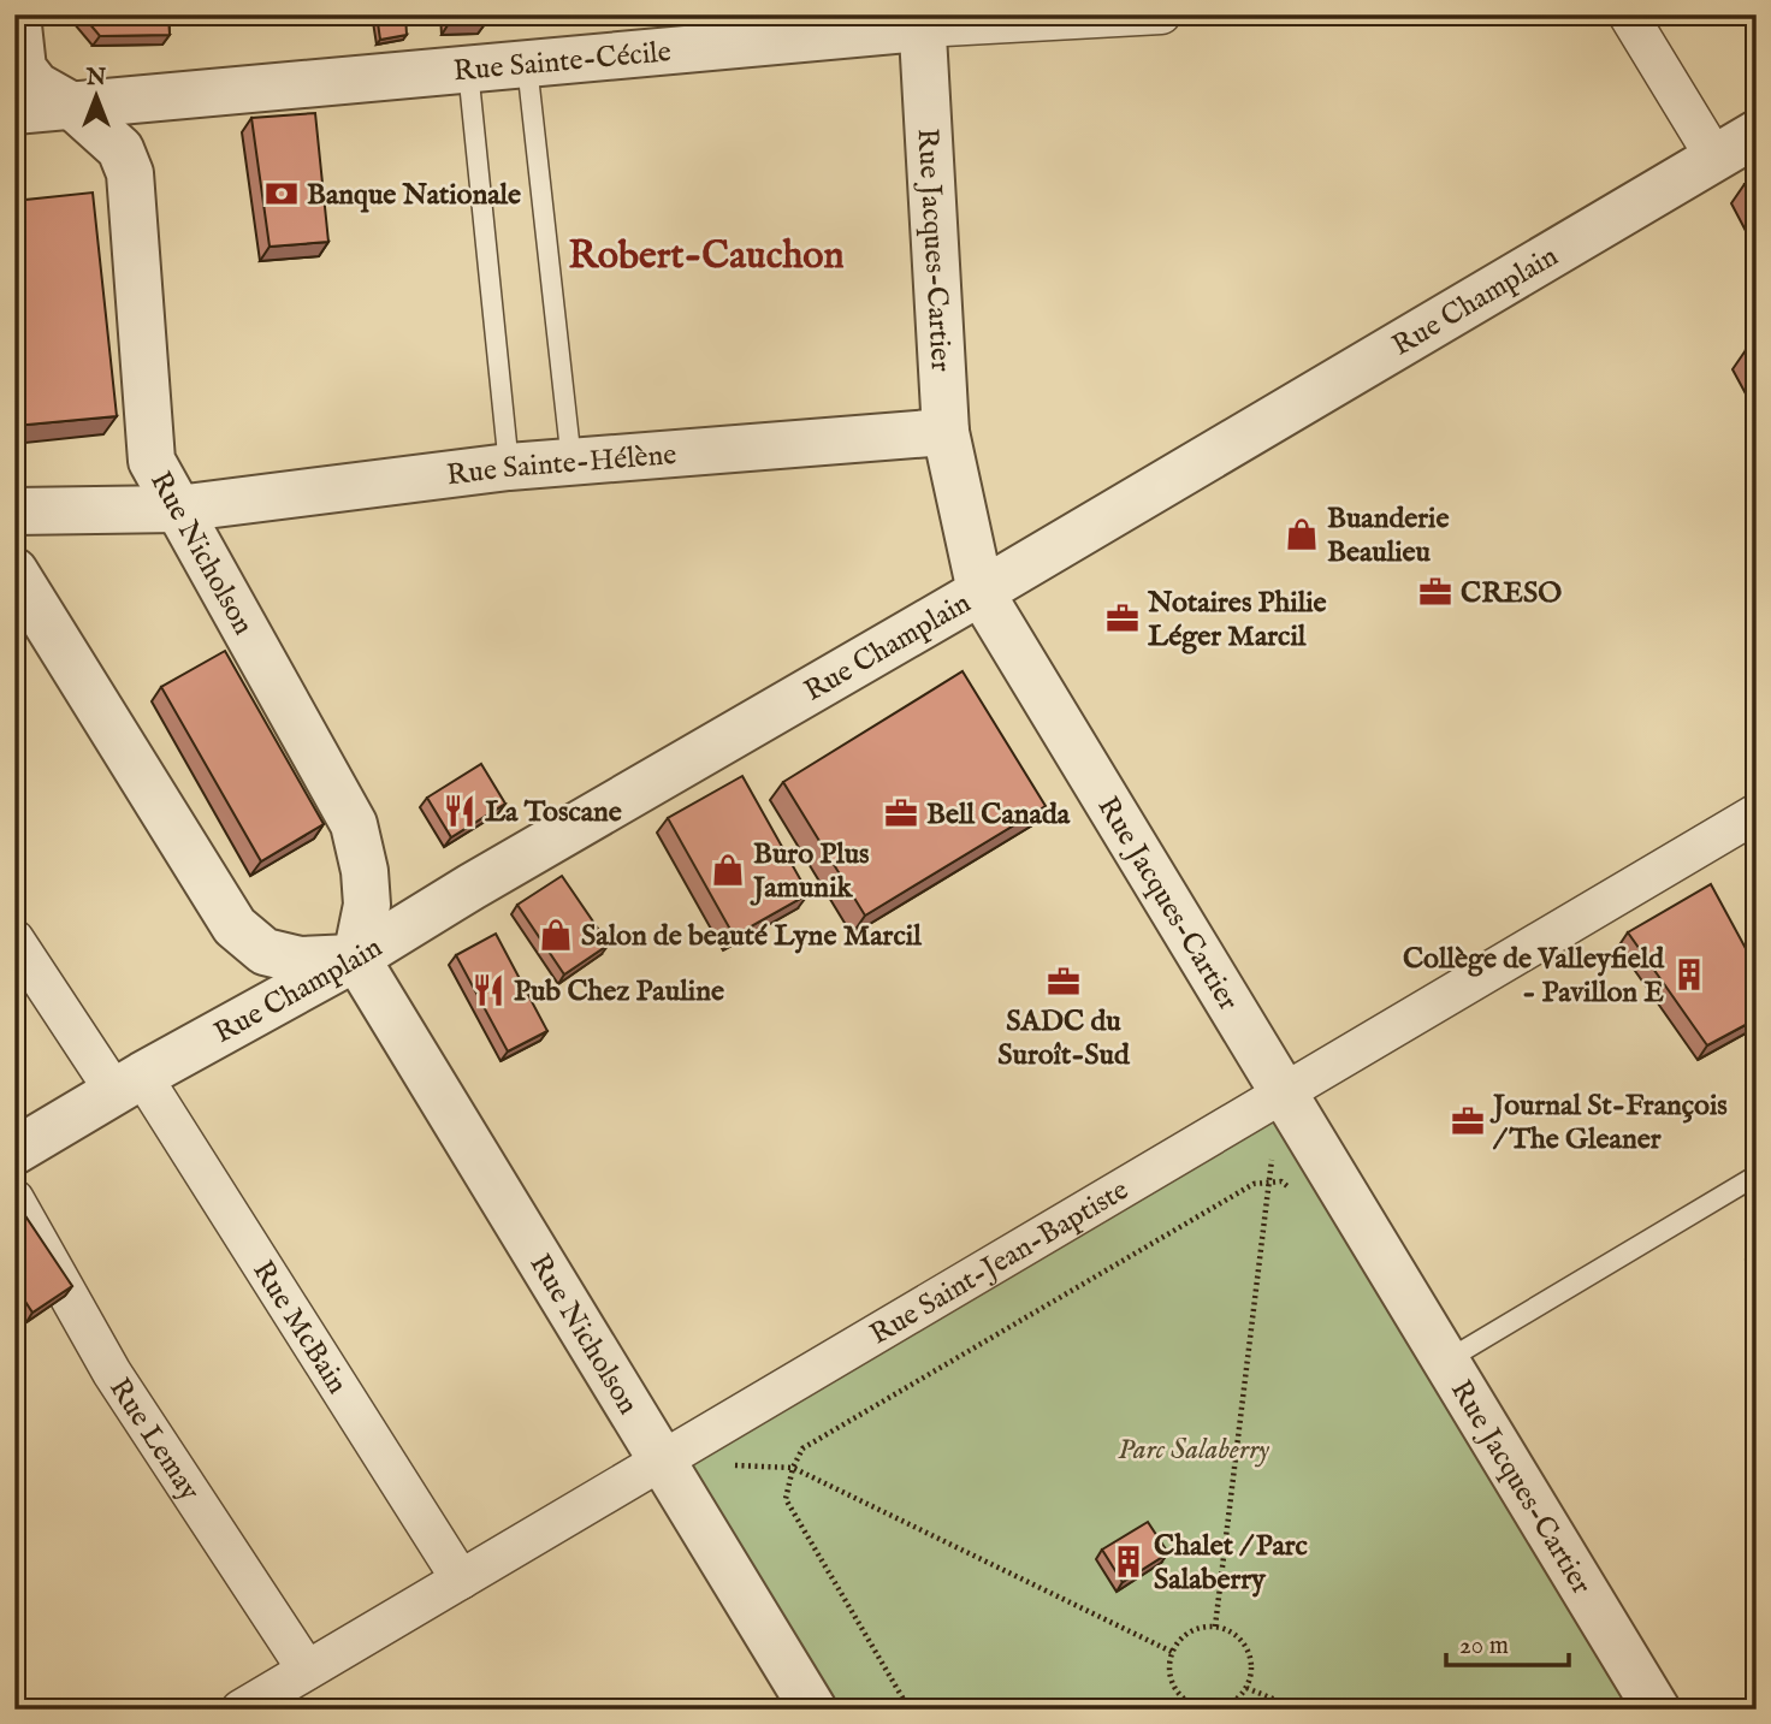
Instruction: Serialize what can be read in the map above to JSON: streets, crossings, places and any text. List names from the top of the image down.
{
  "streets": {
    "street": [
      "Rue Sainte-Cécile",
      "Rue Jacques-Cartier",
      "Rue Champlain",
      "Rue Sainte-Hélène",
      "Rue Nicholson",
      "Rue Saint-Jean-Baptiste",
      "Rue McBain",
      "Rue Lemay"
    ]
  },
  "crossings": [
    ["Rue Sainte-Cécile", "Rue Jacques-Cartier"],
    ["Rue Sainte-Cécile", "Rue Nicholson"],
    ["Rue Jacques-Cartier", "Rue Champlain"],
    ["Rue Jacques-Cartier", "Rue Sainte-Hélène"],
    ["Rue Jacques-Cartier", "Rue Saint-Jean-Baptiste"],
    ["Rue Champlain", "Rue Nicholson"],
    ["Rue Champlain", "Rue McBain"],
    ["Rue Sainte-Hélène", "Rue Nicholson"],
    ["Rue Nicholson", "Rue Saint-Jean-Baptiste"],
    ["Rue Saint-Jean-Baptiste", "Rue McBain"],
    ["Rue Saint-Jean-Baptiste", "Rue Lemay"]
  ],
  "districts": ["Robert-Cauchon"],
  "parks": ["Parc Salaberry"],
  "places": {
    "bank": ["Banque Nationale"],
    "shop": ["Buanderie Beaulieu", "Buro Plus Jamunik", "Salon de beauté Lyne Marcil"],
    "office": [
      "CRESO",
      "Notaires Philie Léger Marcil",
      "Bell Canada",
      "SADC du Suroît-Sud",
      "Journal St-François / The Gleaner"
    ],
    "restaurant": ["La Toscane", "Pub Chez Pauline"],
    "building": ["Collège de Valleyfield - Pavillon E", "Chalet / Parc Salaberry"]
  },
  "scale_bar": "20 m",
  "north": "top"
}
